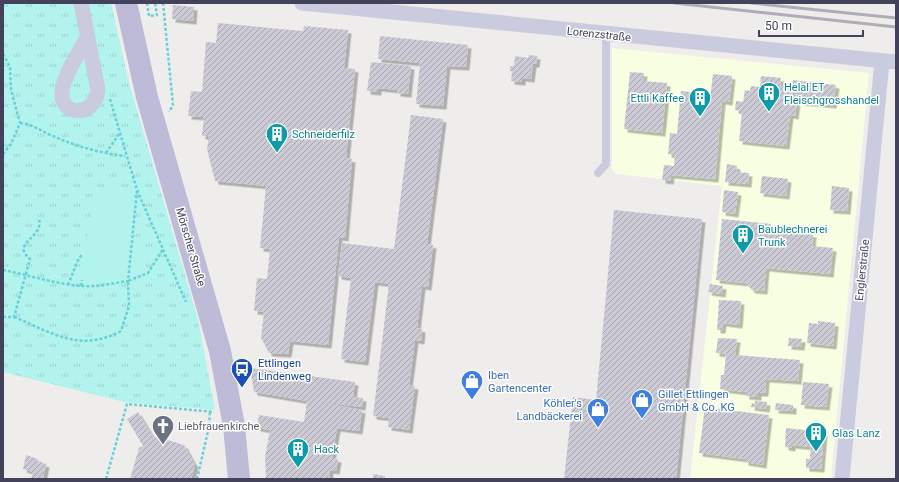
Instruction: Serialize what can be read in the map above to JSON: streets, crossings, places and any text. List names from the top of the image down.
{
  "streets": {
    "main road": ["Mörscher Straße"],
    "street": ["Lorenzstraße", "Englerstraße"]
  },
  "crossings": [
    ["Lorenzstraße", "Englerstraße"]
  ],
  "places": {
    "building": [
      "Helal ET Fleischgrosshandel",
      "Ettli Kaffee",
      "Schneiderfilz",
      "Baublechnerei Trunk",
      "Glas Lanz",
      "Hack"
    ],
    "bus stop": ["Ettlingen Lindenweg"],
    "shop": ["Iben Gartencenter", "Gillet Ettlingen GmbH & Co. KG", "Köhler's Landbäckerei"],
    "church": ["Liebfrauenkirche"]
  },
  "scale_bar": "50 m"
}
